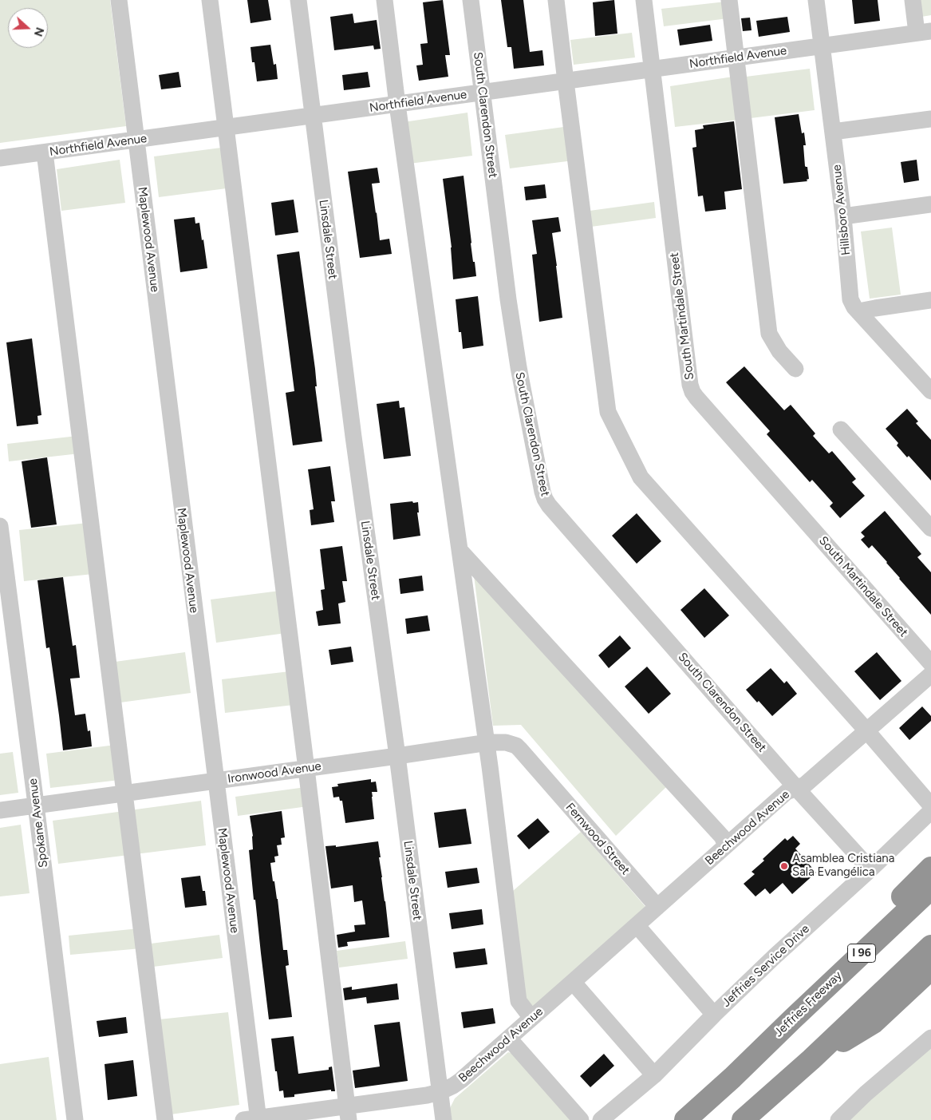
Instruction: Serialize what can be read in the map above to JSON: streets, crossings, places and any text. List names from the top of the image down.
{
  "streets": {
    "highway": ["I 96", "Jeffries Freeway"],
    "street": [
      "Northfield Avenue",
      "South Clarendon Street",
      "Hillsboro Avenue",
      "Maplewood Avenue",
      "Linsdale Street",
      "South Martindale Street",
      "Ironwood Avenue",
      "Spokane Avenue",
      "Beechwood Avenue",
      "Fernwood Street",
      "Jeffries Service Drive"
    ]
  },
  "crossings": [
    ["Northfield Avenue", "South Clarendon Street"],
    ["Northfield Avenue", "Hillsboro Avenue"],
    ["Northfield Avenue", "Maplewood Avenue"],
    ["Northfield Avenue", "Linsdale Street"],
    ["Northfield Avenue", "South Martindale Street"],
    ["South Clarendon Street", "Beechwood Avenue"],
    ["South Clarendon Street", "Jeffries Service Drive"],
    ["Maplewood Avenue", "Ironwood Avenue"],
    ["Maplewood Avenue", "Beechwood Avenue"],
    ["Linsdale Street", "Ironwood Avenue"],
    ["Linsdale Street", "Beechwood Avenue"],
    ["Ironwood Avenue", "Spokane Avenue"],
    ["Ironwood Avenue", "Fernwood Street"],
    ["Beechwood Avenue", "Fernwood Street"]
  ],
  "places": ["Asamblea Cristiana Sala Evangélica"],
  "north": "right"
}
